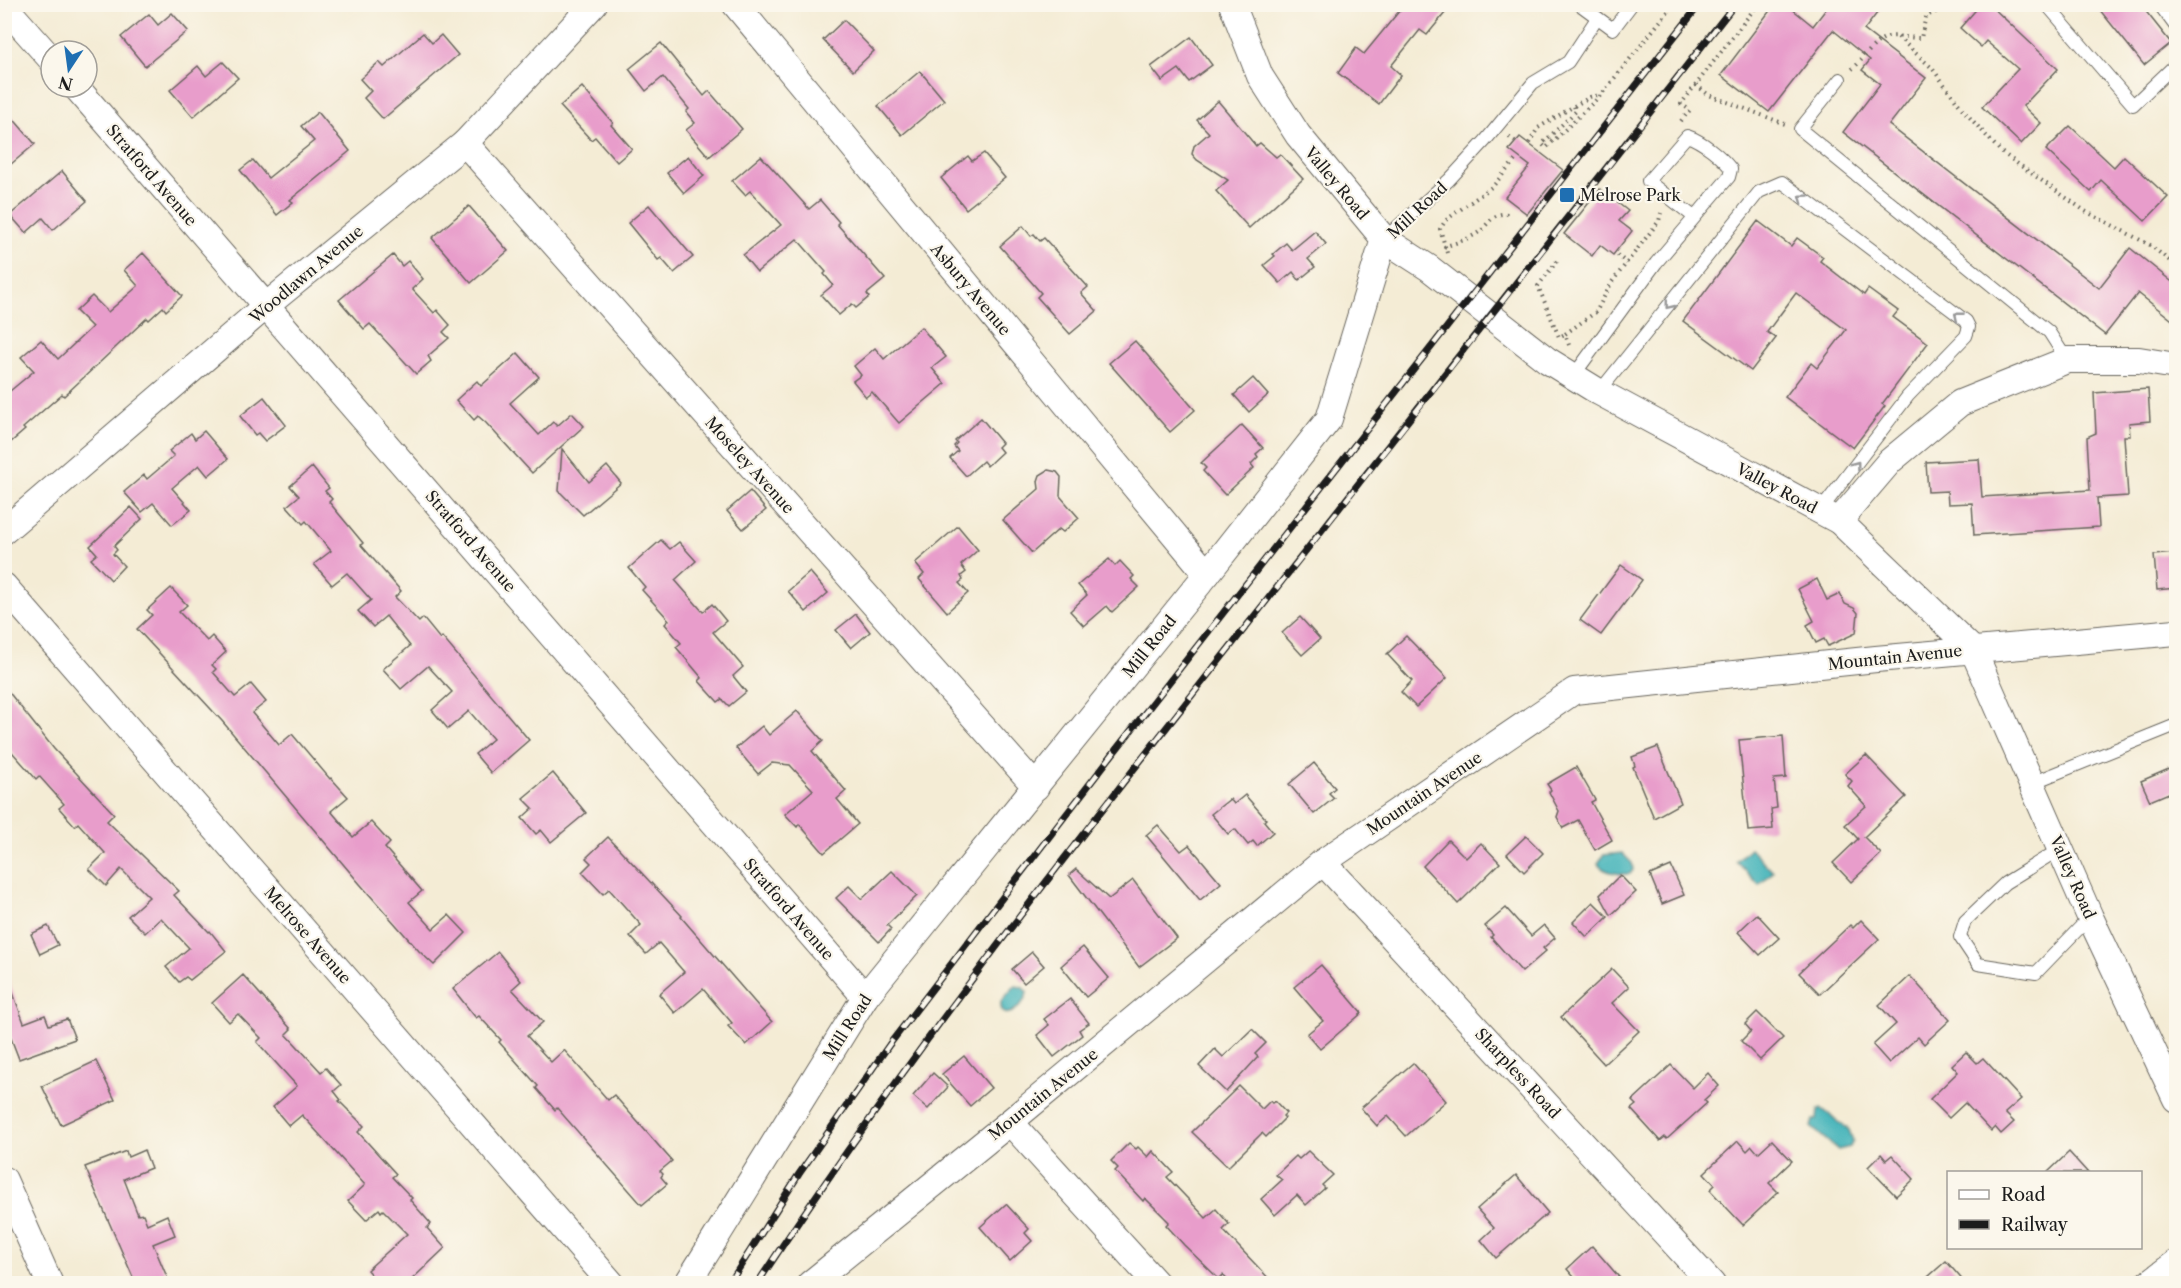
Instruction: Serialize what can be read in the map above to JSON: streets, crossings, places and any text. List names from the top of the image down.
{
  "streets": {
    "street": [
      "Stratford Avenue",
      "Valley Road",
      "Mill Road",
      "Woodlawn Avenue",
      "Asbury Avenue",
      "Moseley Avenue",
      "Mountain Avenue",
      "Melrose Avenue",
      "Sharpless Road"
    ]
  },
  "crossings": [
    ["Stratford Avenue", "Mill Road"],
    ["Stratford Avenue", "Woodlawn Avenue"],
    ["Valley Road", "Mill Road"],
    ["Valley Road", "Mountain Avenue"],
    ["Mill Road", "Asbury Avenue"],
    ["Mill Road", "Moseley Avenue"],
    ["Woodlawn Avenue", "Moseley Avenue"],
    ["Mountain Avenue", "Sharpless Road"]
  ],
  "places": {
    "transit": ["Melrose Park"]
  },
  "legend": ["Road", "Railway"],
  "north": "bottom"
}
